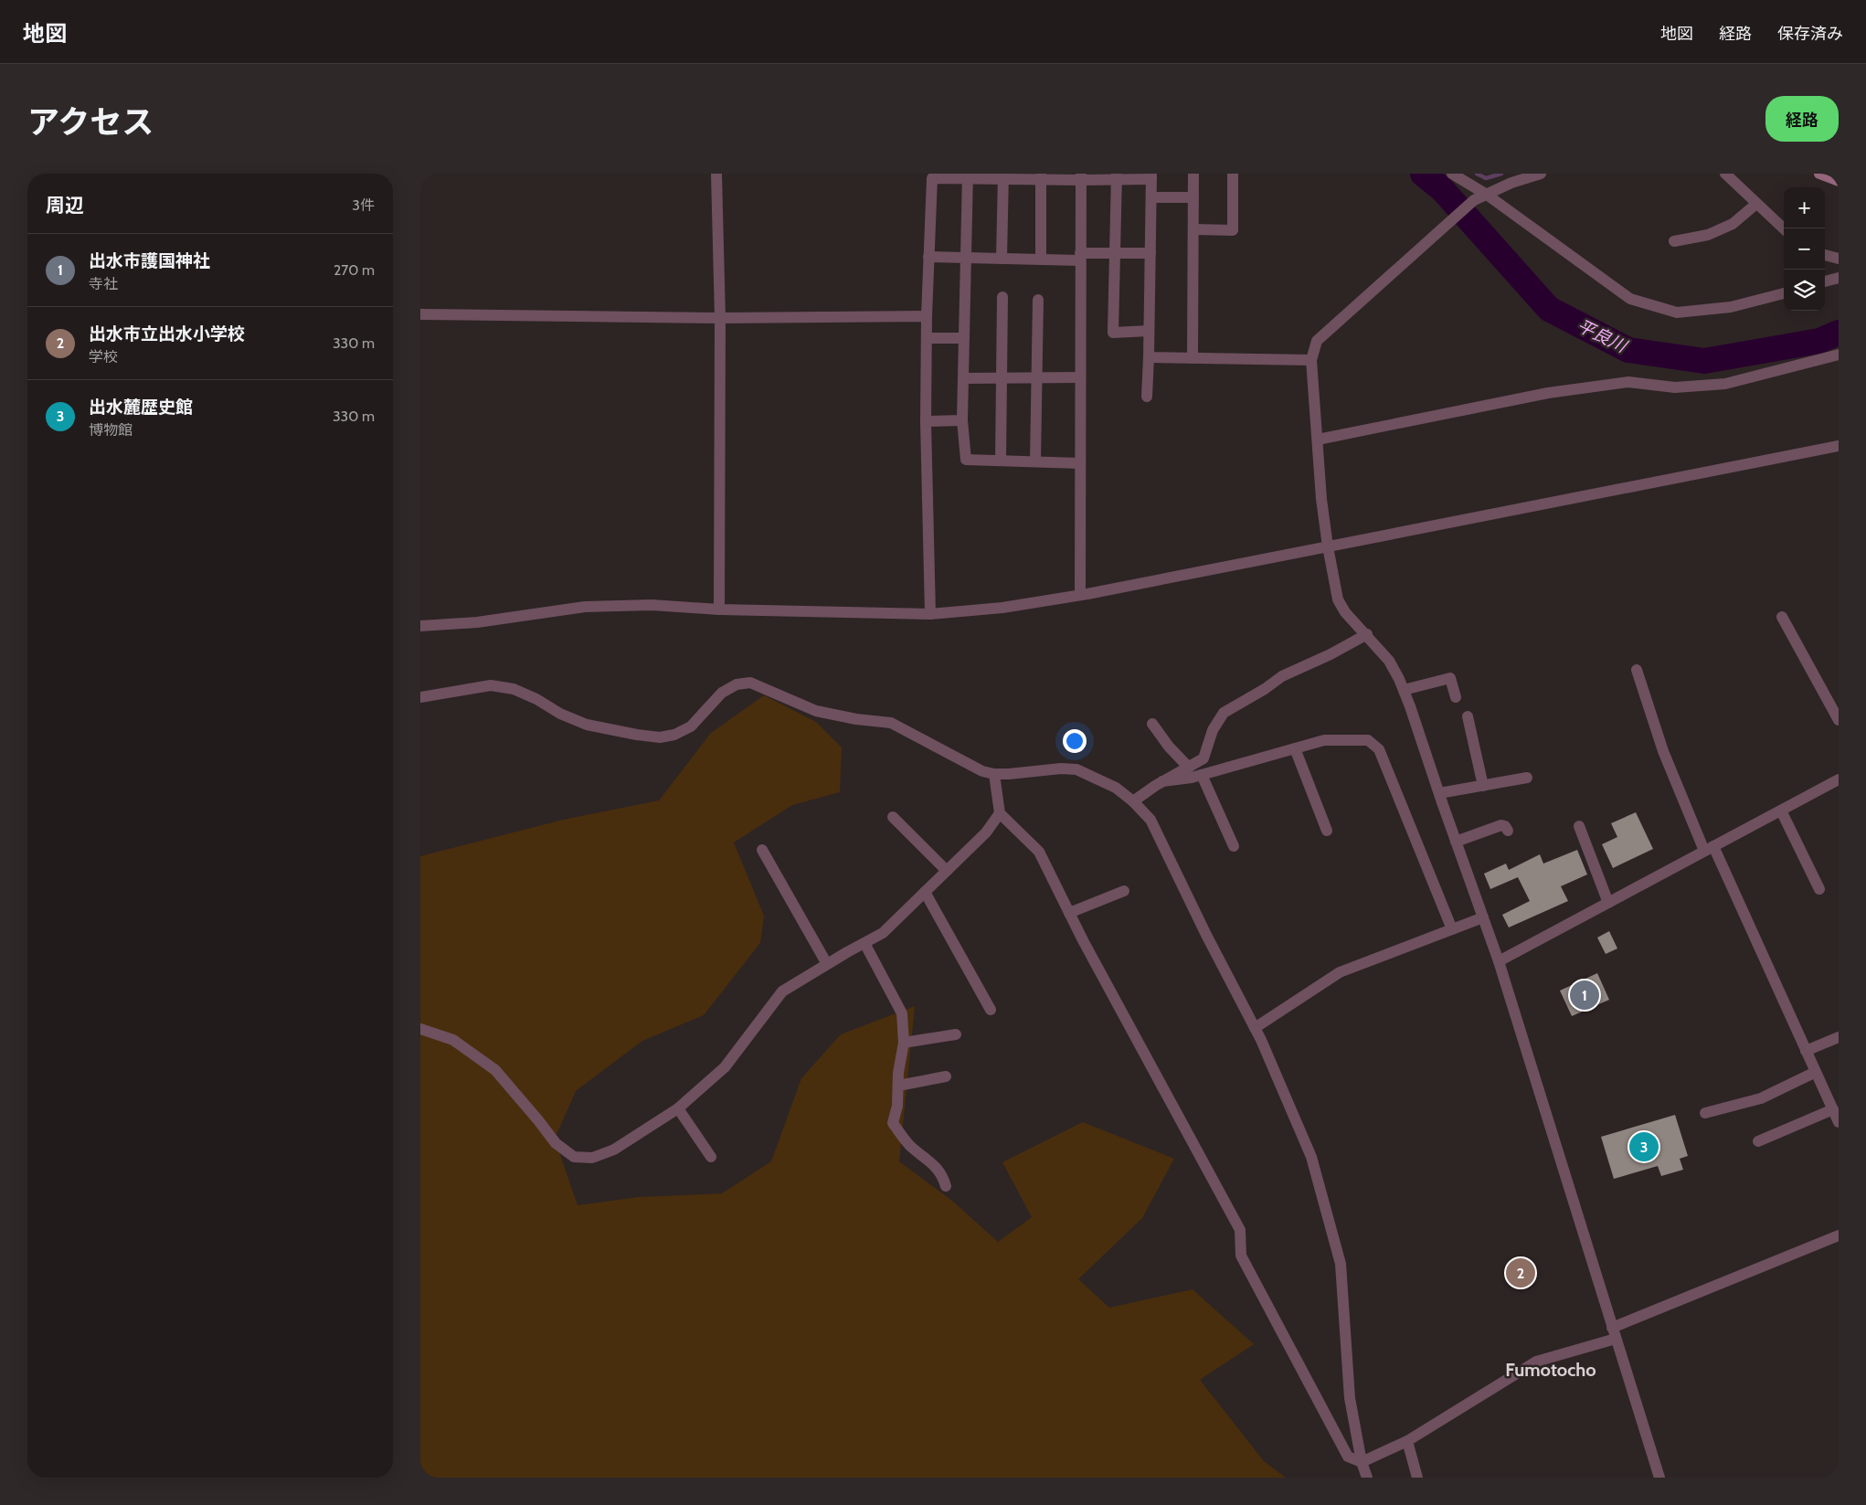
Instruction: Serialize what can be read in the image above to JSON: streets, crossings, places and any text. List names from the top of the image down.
{
  "districts": ["Fumotocho"],
  "water": ["平良川"],
  "page": {
    "header": "地図",
    "nav": ["地図", "経路", "保存済み"],
    "title": "アクセス",
    "buttons": "経路",
    "heading": ["周辺", "3件"],
    "map_buttons": ["+", "−"],
    "list": [
      {
        "mark": "1",
        "name": "出水市護国神社",
        "note": "寺社",
        "value": "270 m"
      },
      {
        "mark": "2",
        "name": "出水市立出水小学校",
        "note": "学校",
        "value": "330 m"
      },
      {
        "mark": "3",
        "name": "出水麓歴史館",
        "note": "博物館",
        "value": "330 m"
      }
    ],
    "pins": ["1", "3", "2"]
  }
}
